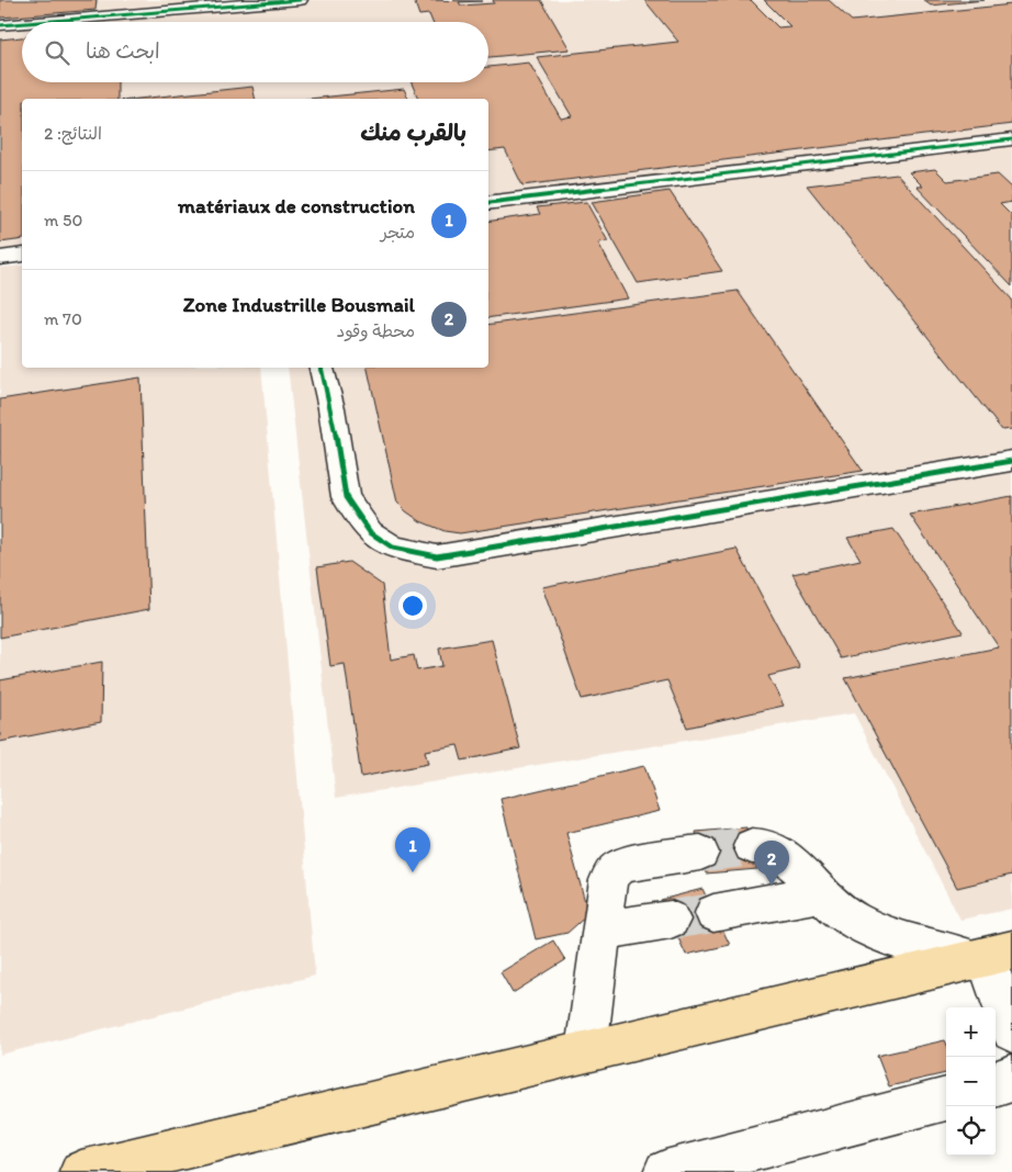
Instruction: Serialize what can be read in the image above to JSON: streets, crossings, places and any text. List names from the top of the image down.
{
  "page": {
    "search": "ابحث هنا",
    "heading": ["بالقرب منك", "النتائج: 2"],
    "list": [
      {
        "mark": "1",
        "name": "matériaux de construction",
        "note": "متجر",
        "value": "50 m"
      },
      {
        "mark": "2",
        "name": "Zone Industrille Bousmail",
        "note": "محطة وقود",
        "value": "70 m"
      }
    ],
    "pins": ["1", "2"],
    "map_buttons": ["+", "−"]
  }
}
